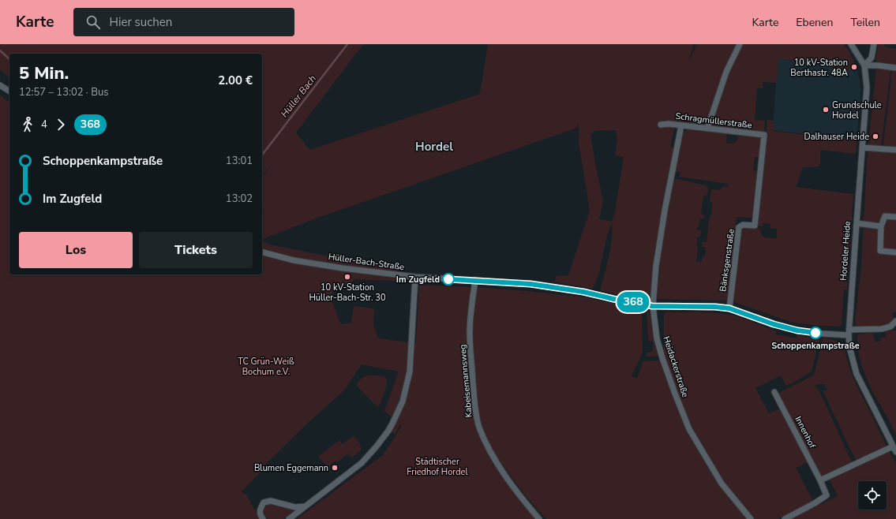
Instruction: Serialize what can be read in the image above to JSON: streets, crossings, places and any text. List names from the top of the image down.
{
  "streets": {
    "street": [
      "Schragmüllerstraße",
      "Hordeler Heide",
      "Bänksgenstraße",
      "Hüller-Bach-Straße",
      "Heidackerstraße",
      "Kabeisemannsweg",
      "Innenhof"
    ]
  },
  "crossings": [
    ["Schragmüllerstraße", "Bänksgenstraße"],
    ["Schragmüllerstraße", "Heidackerstraße"],
    ["Hüller-Bach-Straße", "Heidackerstraße"],
    ["Hüller-Bach-Straße", "Kabeisemannsweg"]
  ],
  "districts": ["Hordel"],
  "water": ["Hüller Bach"],
  "parks": ["TC Grün-Weiß Bochum e.V.", "Städtischer Friedhof Hordel"],
  "places": [
    "10 kV-Station Berthastr. 48A",
    "Grundschule Hordel",
    "Dalhauser Heide",
    "10 kV-Station Hüller-Bach-Str. 30",
    "Im Zugfeld",
    "Schoppenkampstraße",
    "Blumen Eggemann"
  ],
  "lines": ["bus line 368"],
  "page": {
    "header": "Karte",
    "search": "Hier suchen",
    "nav": ["Karte", "Ebenen", "Teilen"],
    "on_map": "368",
    "heading": ["5 Min.", "12:57 – 13:02 · Bus", "2.00 €"],
    "legs": ["4", "368"],
    "list": [
      {
        "name": "Schoppenkampstraße",
        "value": "13:01"
      },
      {
        "name": "Im Zugfeld",
        "value": "13:02"
      }
    ],
    "buttons": ["Los", "Tickets"]
  }
}
